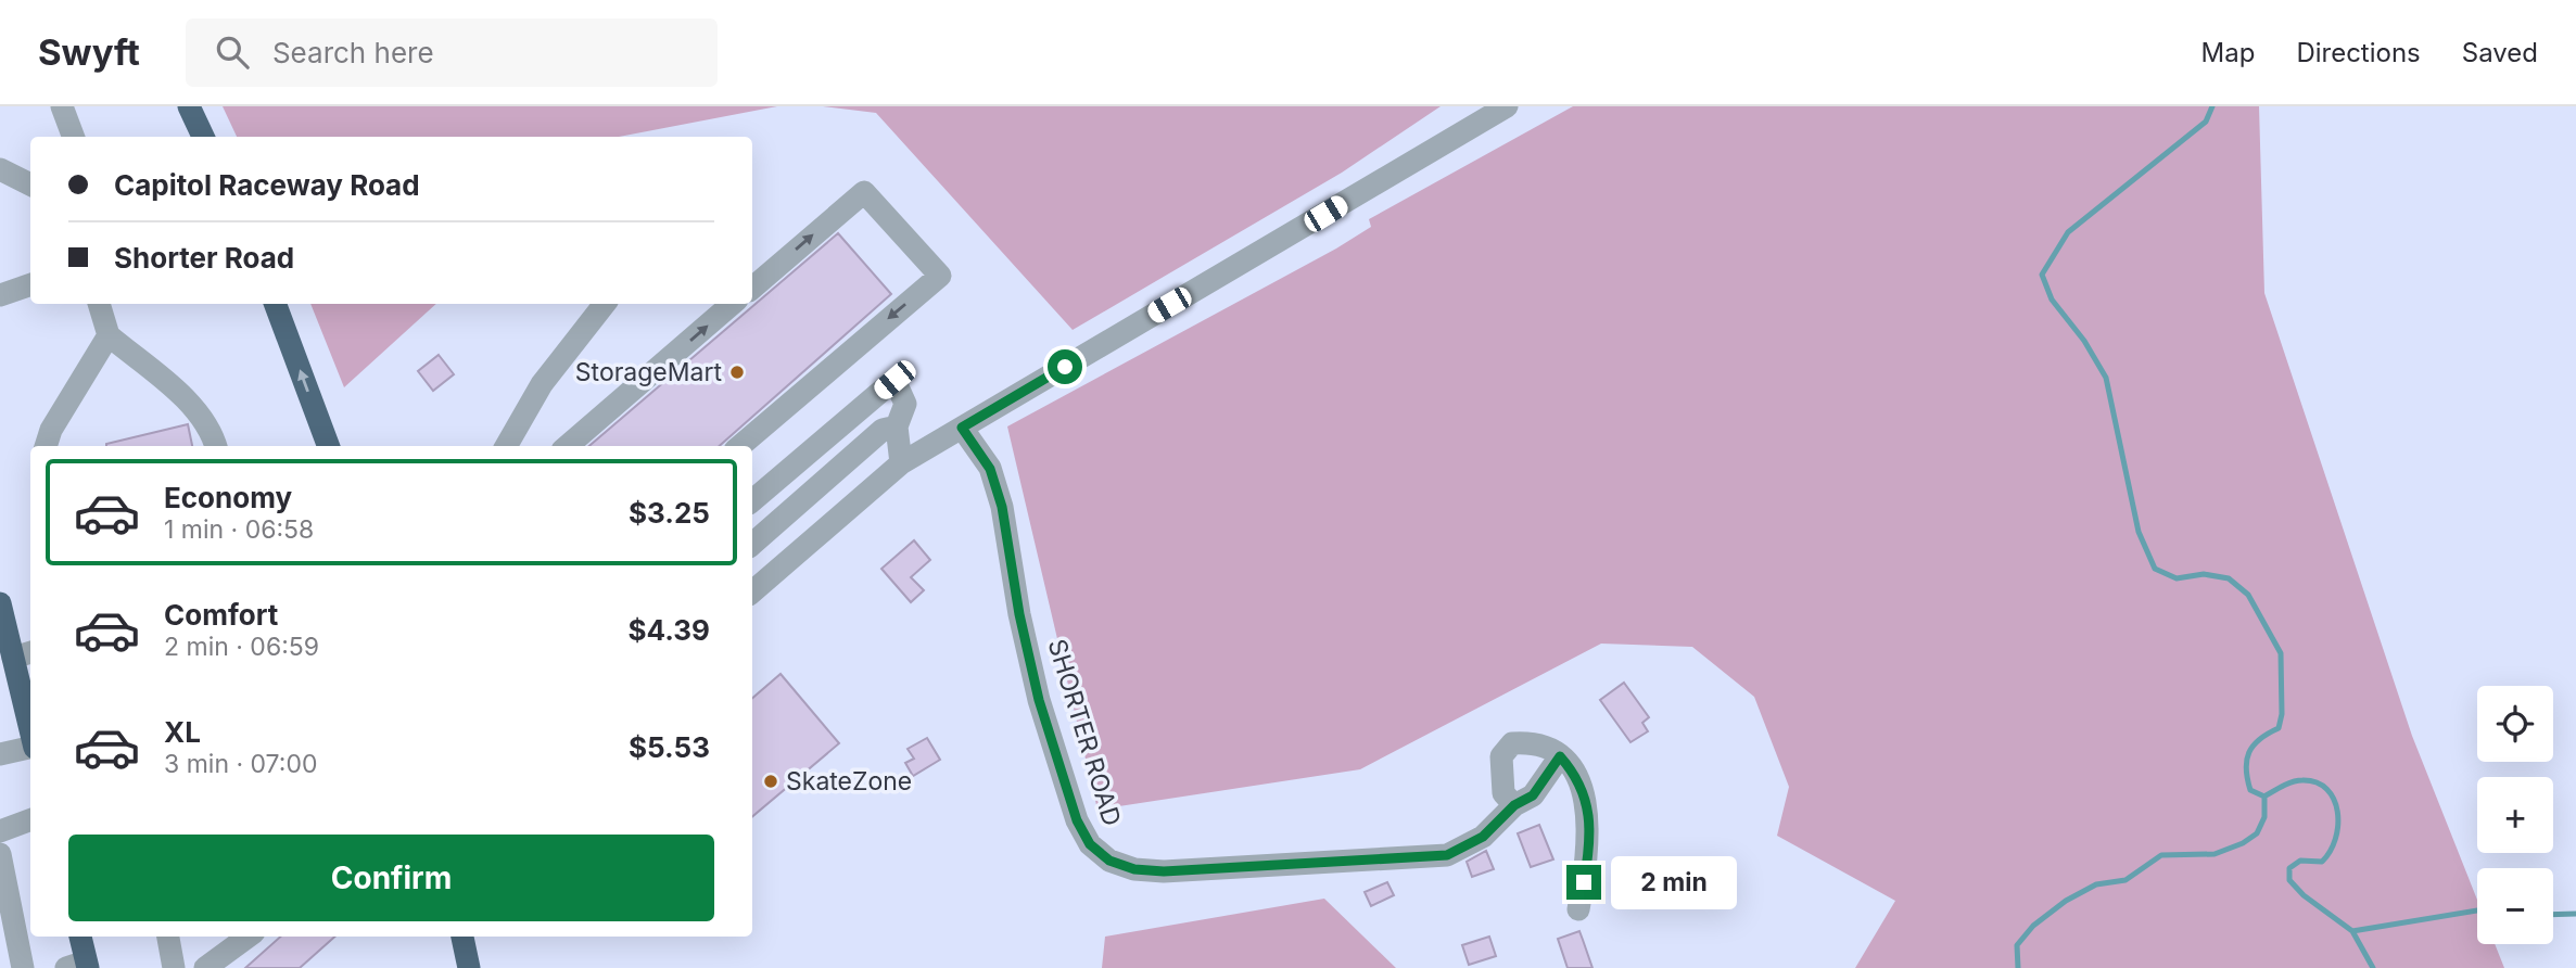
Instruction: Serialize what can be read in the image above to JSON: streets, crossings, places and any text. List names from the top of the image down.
{
  "streets": {
    "street": ["SHORTER ROAD"]
  },
  "places": ["StorageMart", "SkateZone"],
  "page": {
    "header": "Swyft",
    "search": "Search here",
    "nav": ["Map", "Directions", "Saved"],
    "banner": ["Capitol Raceway Road", "Shorter Road"],
    "list": [
      {
        "name": "Economy",
        "note": "1 min · 06:58",
        "value": "$3.25"
      },
      {
        "name": "Comfort",
        "note": "2 min · 06:59",
        "value": "$4.39"
      },
      {
        "name": "XL",
        "note": "3 min · 07:00",
        "value": "$5.53"
      }
    ],
    "map_buttons": ["+", "−"],
    "buttons": "Confirm",
    "bubble": "2 min"
  }
}
